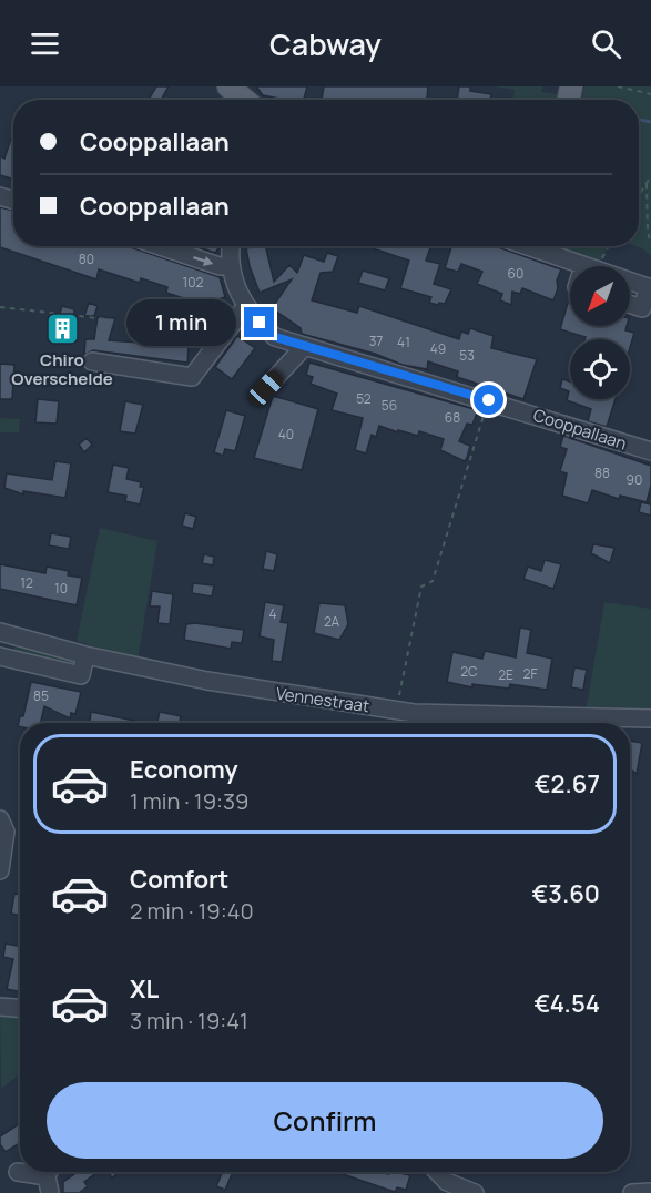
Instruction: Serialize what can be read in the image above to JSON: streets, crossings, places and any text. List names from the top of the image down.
{
  "streets": {
    "street": ["Cooppallaan", "Vennestraat"]
  },
  "places": {
    "building": ["Chiro Overschelde"]
  },
  "house_numbers": [
    "80",
    "60",
    "102",
    "37",
    "41",
    "49",
    "53",
    "52",
    "56",
    "68",
    "40",
    "88",
    "90",
    "12",
    "10",
    "4",
    "2A",
    "2C",
    "2F",
    "2E",
    "85"
  ],
  "north": "bottom left",
  "page": {
    "header": "Cabway",
    "banner": ["Cooppallaan", "Cooppallaan"],
    "bubble": "1 min",
    "list": [
      {
        "name": "Economy",
        "note": "1 min · 19:39",
        "value": "€2.67"
      },
      {
        "name": "Comfort",
        "note": "2 min · 19:40",
        "value": "€3.60"
      },
      {
        "name": "XL",
        "note": "3 min · 19:41",
        "value": "€4.54"
      }
    ],
    "buttons": "Confirm"
  }
}
